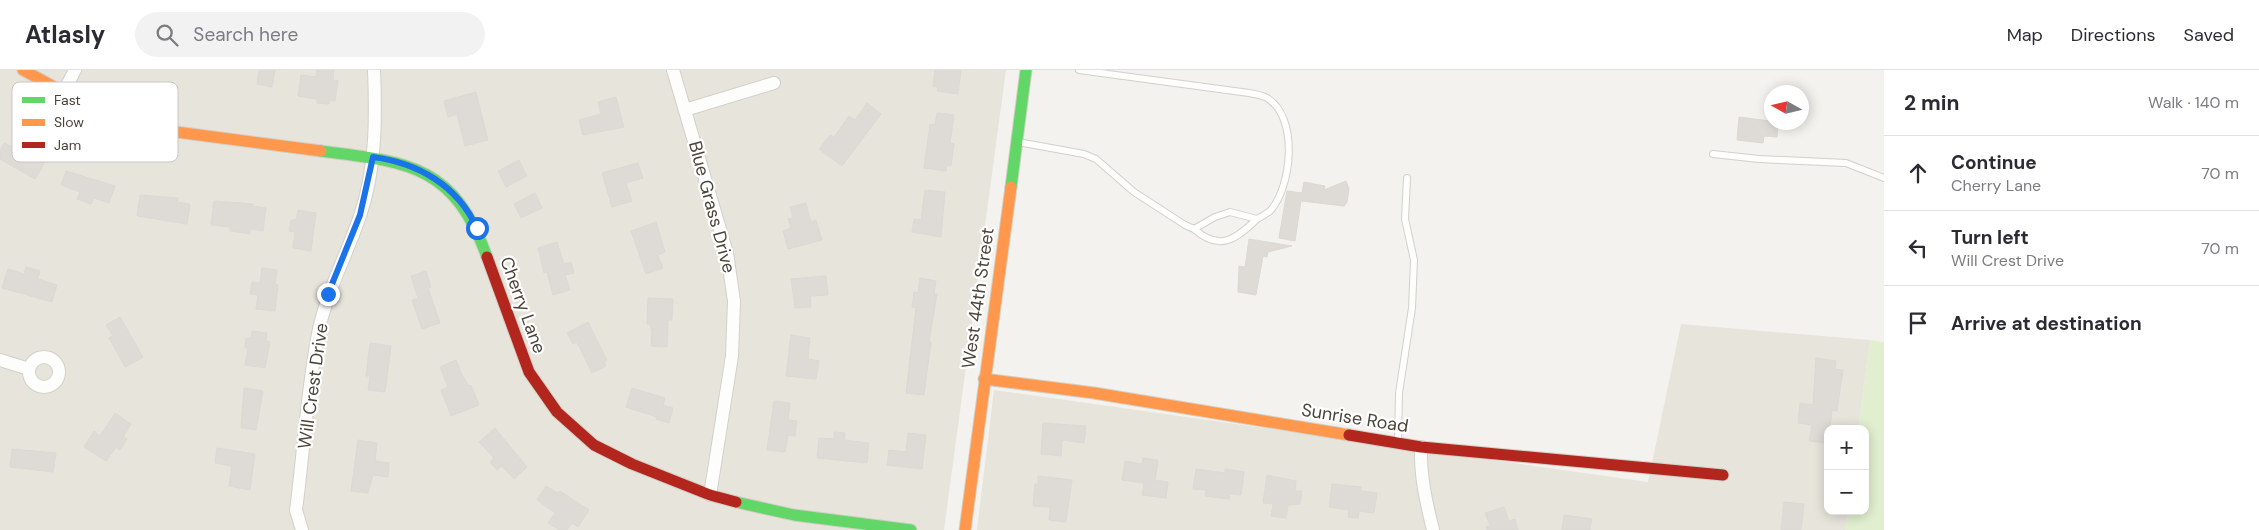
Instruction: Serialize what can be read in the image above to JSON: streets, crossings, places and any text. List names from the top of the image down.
{
  "streets": {
    "street": [
      "Blue Grass Drive",
      "West 44th Street",
      "Cherry Lane",
      "Will Crest Drive",
      "Sunrise Road"
    ]
  },
  "crossings": [
    ["Blue Grass Drive", "Cherry Lane"],
    ["West 44th Street", "Sunrise Road"],
    ["Cherry Lane", "Will Crest Drive"]
  ],
  "legend": ["Fast", "Slow", "Jam"],
  "north": "left",
  "page": {
    "header": "Atlasly",
    "search": "Search here",
    "nav": ["Map", "Directions", "Saved"],
    "heading": ["2 min", "Walk · 140 m"],
    "list": [
      ["Continue", "Cherry Lane", "70 m"],
      ["Turn left", "Will Crest Drive", "70 m"],
      "Arrive at destination"
    ],
    "map_buttons": ["+", "−"]
  }
}
